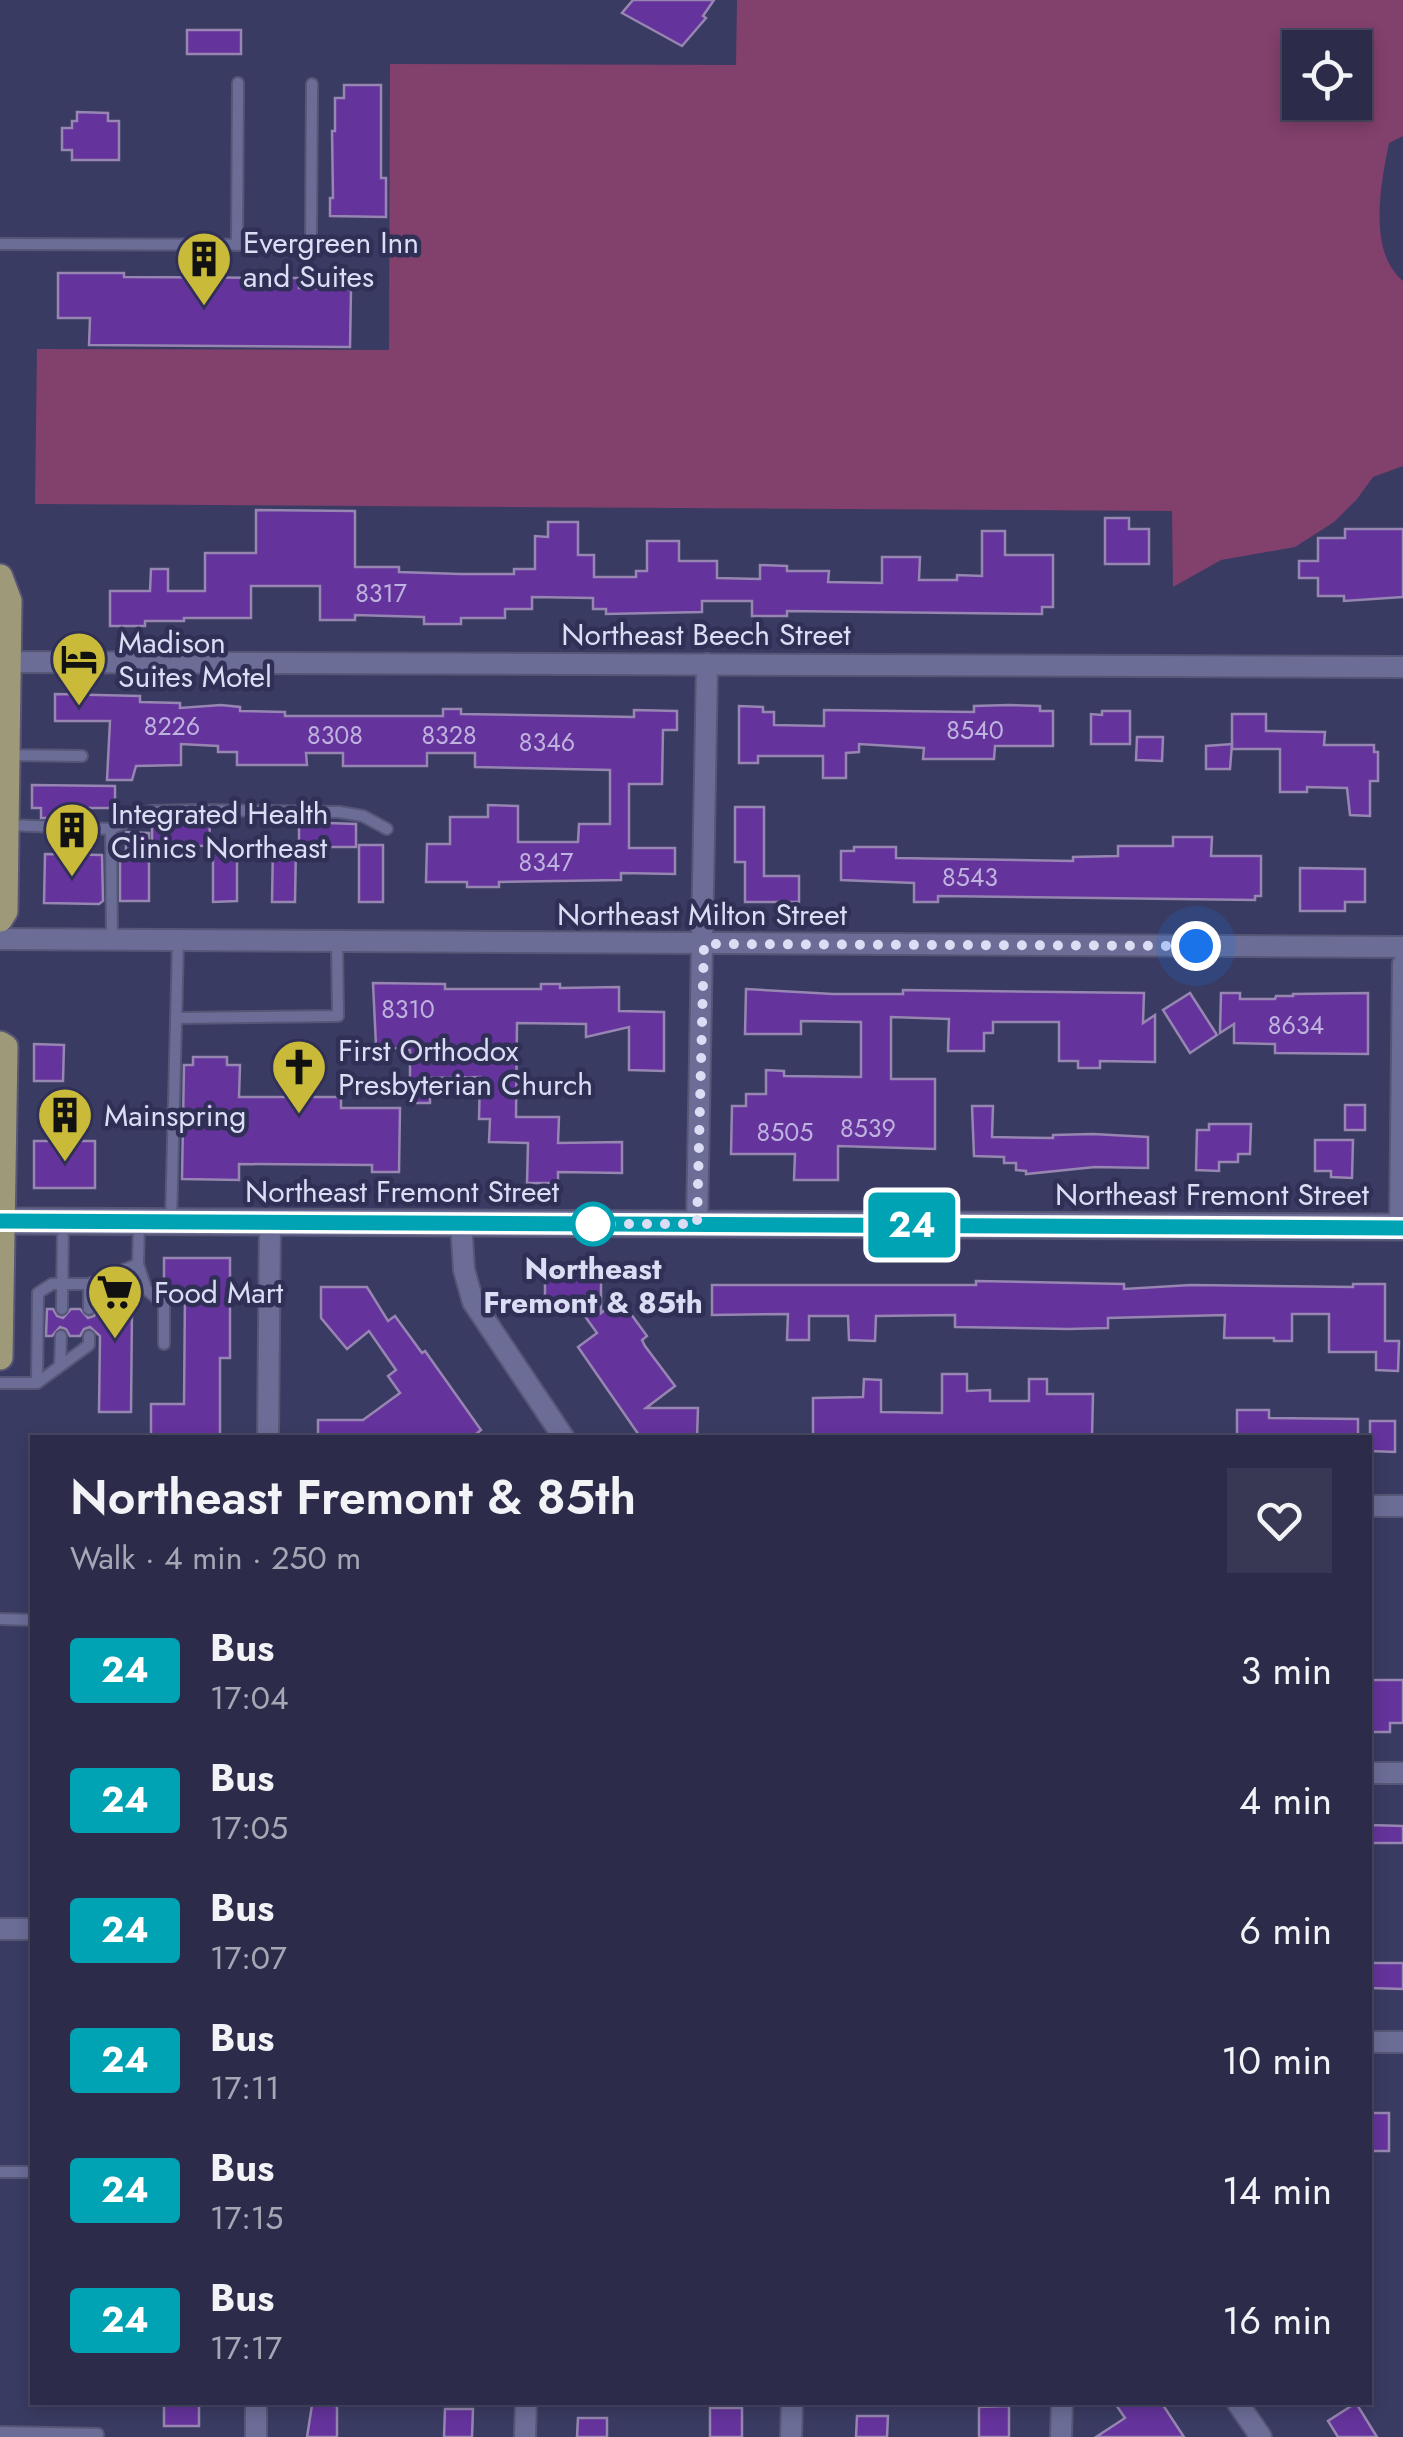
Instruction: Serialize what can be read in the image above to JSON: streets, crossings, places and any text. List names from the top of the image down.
{
  "streets": {
    "street": ["Northeast Beech Street", "Northeast Milton Street", "Northeast Fremont Street"]
  },
  "places": {
    "building": ["Evergreen Inn and Suites", "Integrated Health Clinics Northeast", "Mainspring"],
    "hotel": ["Madison Suites Motel"],
    "church": ["First Orthodox Presbyterian Church"],
    "other": ["Northeast Fremont & 85th"],
    "supermarket": ["Food Mart"]
  },
  "lines": ["bus line 24"],
  "house_numbers": [
    "8317",
    "8226",
    "8540",
    "8308",
    "8328",
    "8346",
    "8347",
    "8543",
    "8310",
    "8634",
    "8539",
    "8505"
  ],
  "page": {
    "on_map": "24",
    "heading": ["Northeast Fremont & 85th", "Walk · 4 min · 250 m"],
    "list": [
      {
        "mark": "24",
        "name": "Bus",
        "note": "17:04",
        "value": "3 min"
      },
      {
        "mark": "24",
        "name": "Bus",
        "note": "17:05",
        "value": "4 min"
      },
      {
        "mark": "24",
        "name": "Bus",
        "note": "17:07",
        "value": "6 min"
      },
      {
        "mark": "24",
        "name": "Bus",
        "note": "17:11",
        "value": "10 min"
      },
      {
        "mark": "24",
        "name": "Bus",
        "note": "17:15",
        "value": "14 min"
      },
      {
        "mark": "24",
        "name": "Bus",
        "note": "17:17",
        "value": "16 min"
      }
    ]
  }
}
